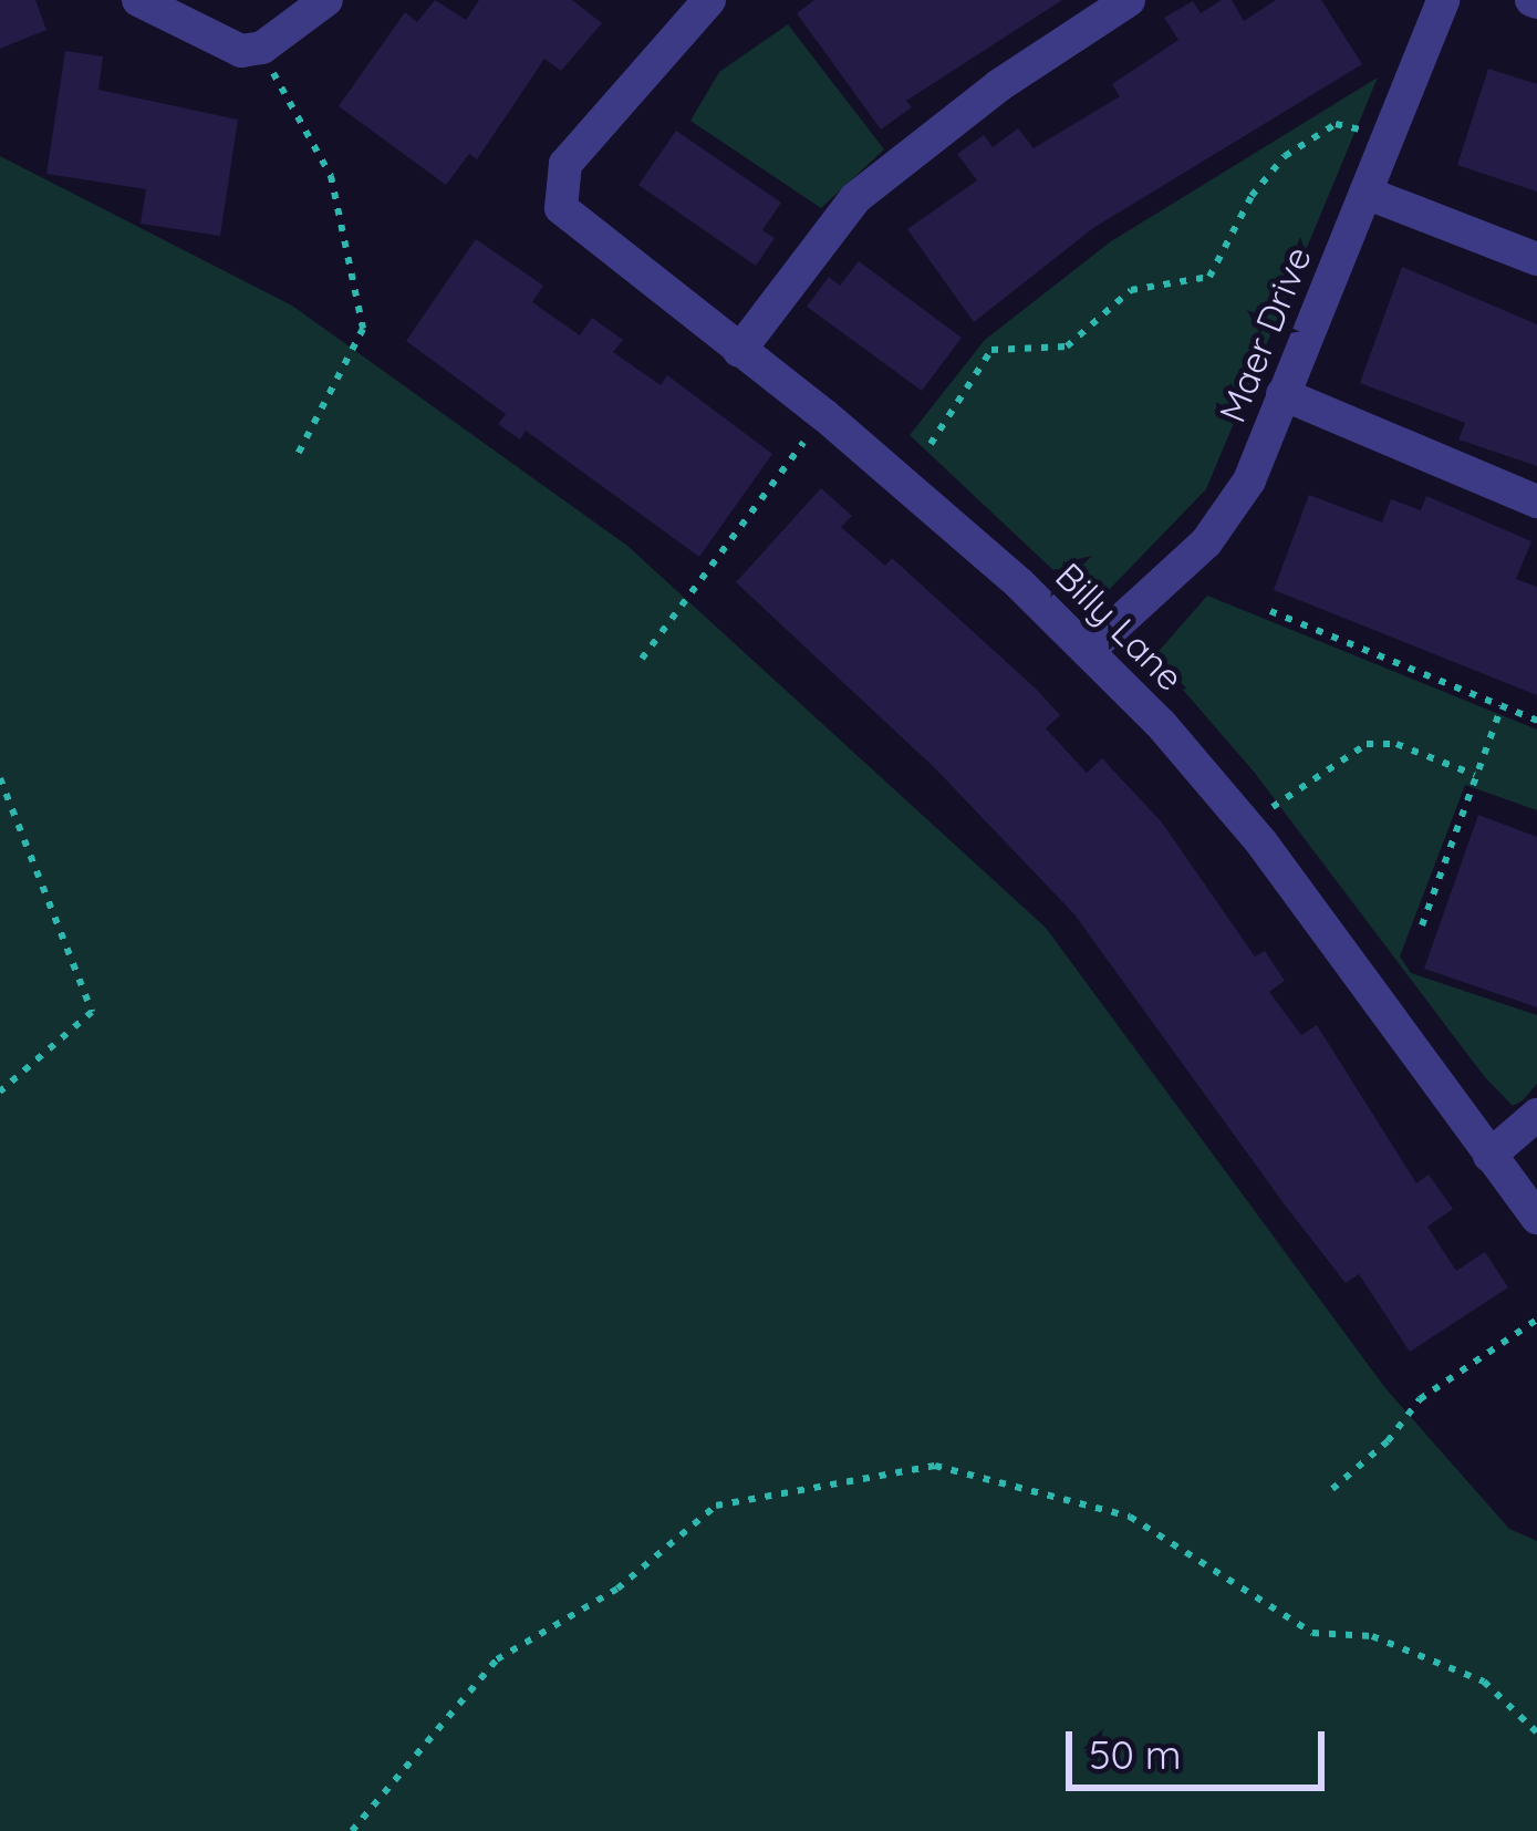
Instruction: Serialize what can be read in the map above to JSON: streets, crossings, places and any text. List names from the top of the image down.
{
  "streets": {
    "street": ["Maer Drive", "Billy Lane"]
  },
  "crossings": [
    ["Maer Drive", "Billy Lane"]
  ],
  "scale_bar": "50 m"
}
